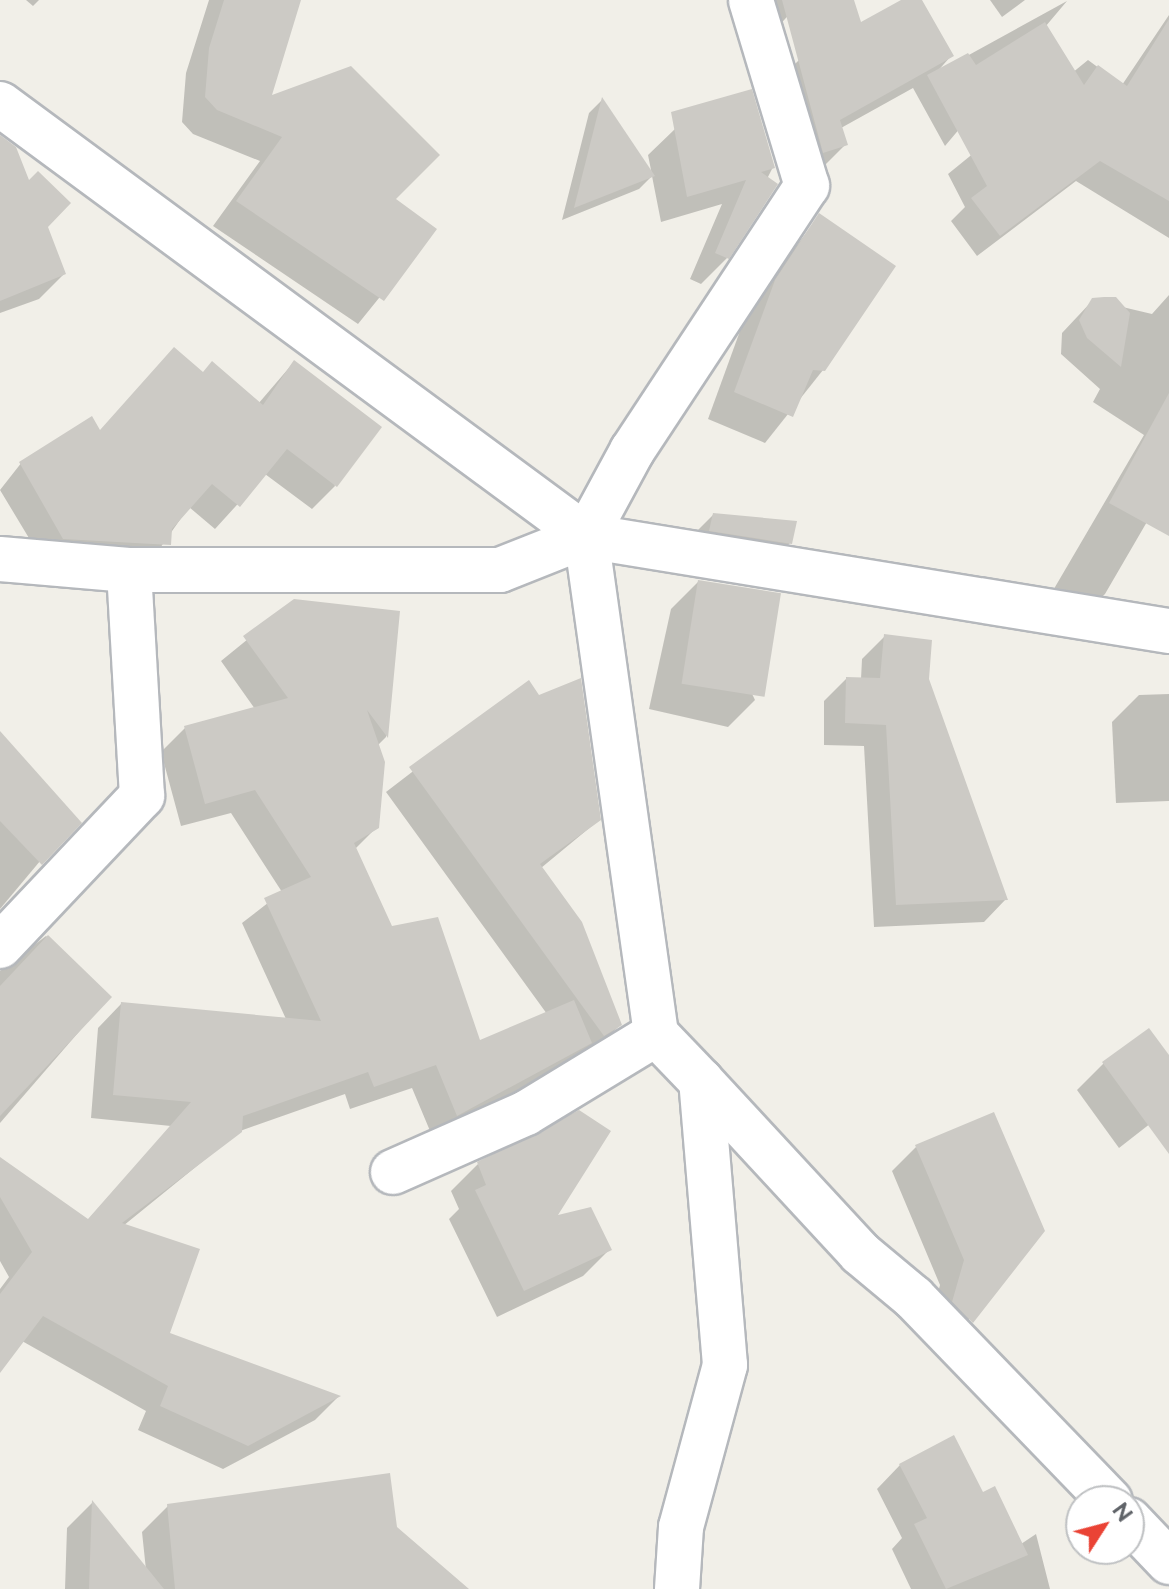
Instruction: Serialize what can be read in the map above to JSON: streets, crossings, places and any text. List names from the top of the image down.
{
  "north": "top right"
}
